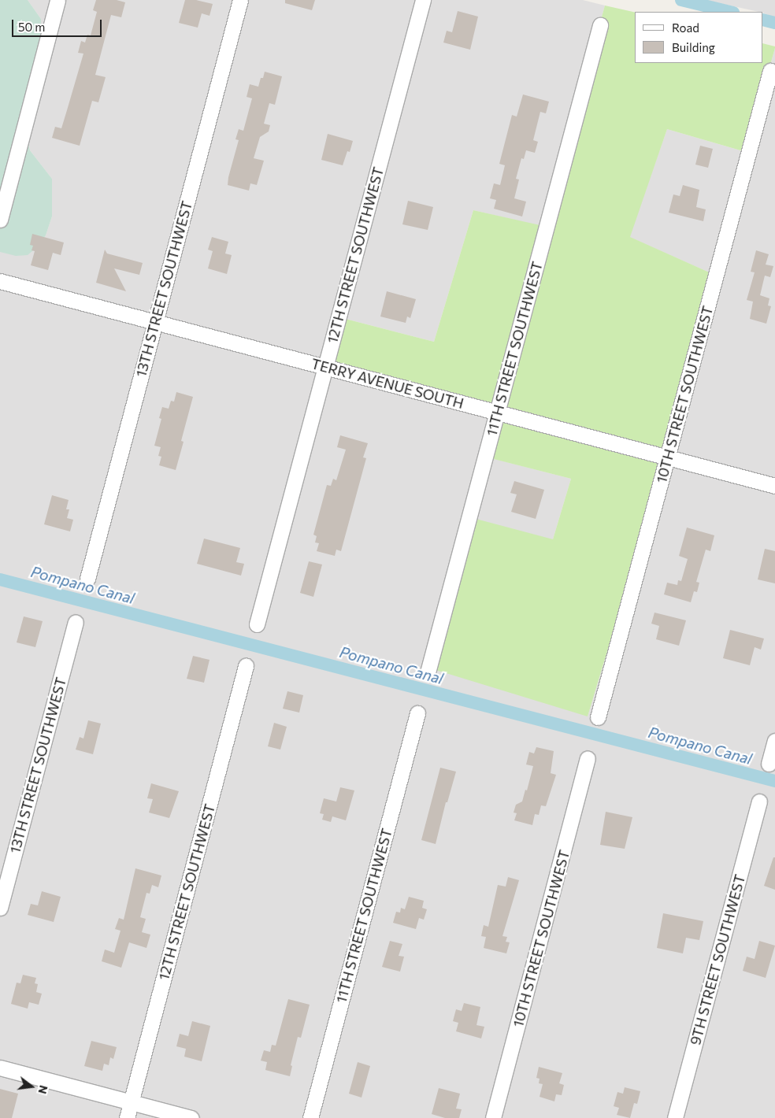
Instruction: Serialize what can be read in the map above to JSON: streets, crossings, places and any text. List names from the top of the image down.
{
  "streets": {
    "street": [
      "12TH STREET SOUTHWEST",
      "13TH STREET SOUTHWEST",
      "11TH STREET SOUTHWEST",
      "TERRY AVENUE SOUTH",
      "10TH STREET SOUTHWEST",
      "9TH STREET SOUTHWEST"
    ]
  },
  "crossings": [
    ["12TH STREET SOUTHWEST", "TERRY AVENUE SOUTH"],
    ["13TH STREET SOUTHWEST", "TERRY AVENUE SOUTH"],
    ["11TH STREET SOUTHWEST", "TERRY AVENUE SOUTH"],
    ["TERRY AVENUE SOUTH", "10TH STREET SOUTHWEST"]
  ],
  "water": ["Pompano Canal"],
  "legend": ["Road", "Building"],
  "scale_bar": "50 m",
  "north": "right"
}
